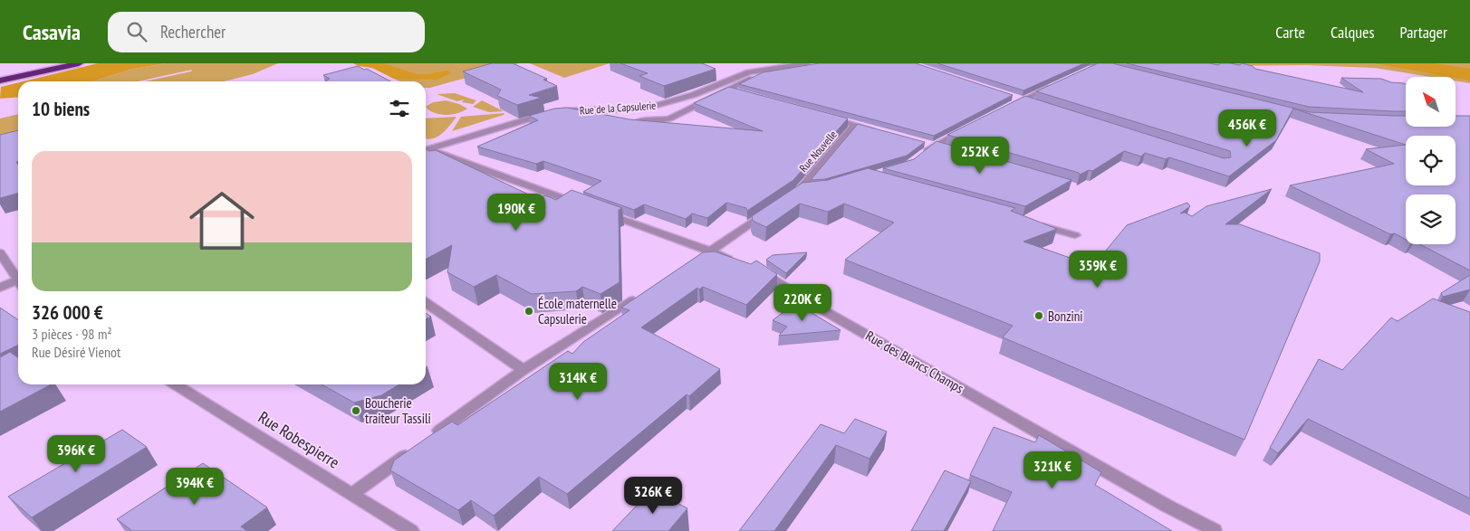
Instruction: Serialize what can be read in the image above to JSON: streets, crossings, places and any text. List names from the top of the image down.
{
  "streets": {
    "street": [
      "Rue de la Capsulerie",
      "Rue Nouvelle",
      "Rue des Blancs Champs",
      "Rue Robespierre"
    ]
  },
  "places": ["École maternelle Capsulerie", "Bonzini", "Boucherie traiteur Tassili"],
  "north": "top left",
  "page": {
    "header": "Casavia",
    "search": "Rechercher",
    "nav": ["Carte", "Calques", "Partager"],
    "heading": "10 biens",
    "price": [
      "456K €",
      "252K €",
      "190K €",
      "359K €",
      "220K €",
      "314K €",
      "396K €",
      "321K €",
      "394K €",
      "326K €"
    ],
    "list": [
      {
        "name": "326 000 €",
        "note": "3 pièces · 98 m² · Rue Désiré Vienot"
      }
    ]
  }
}
